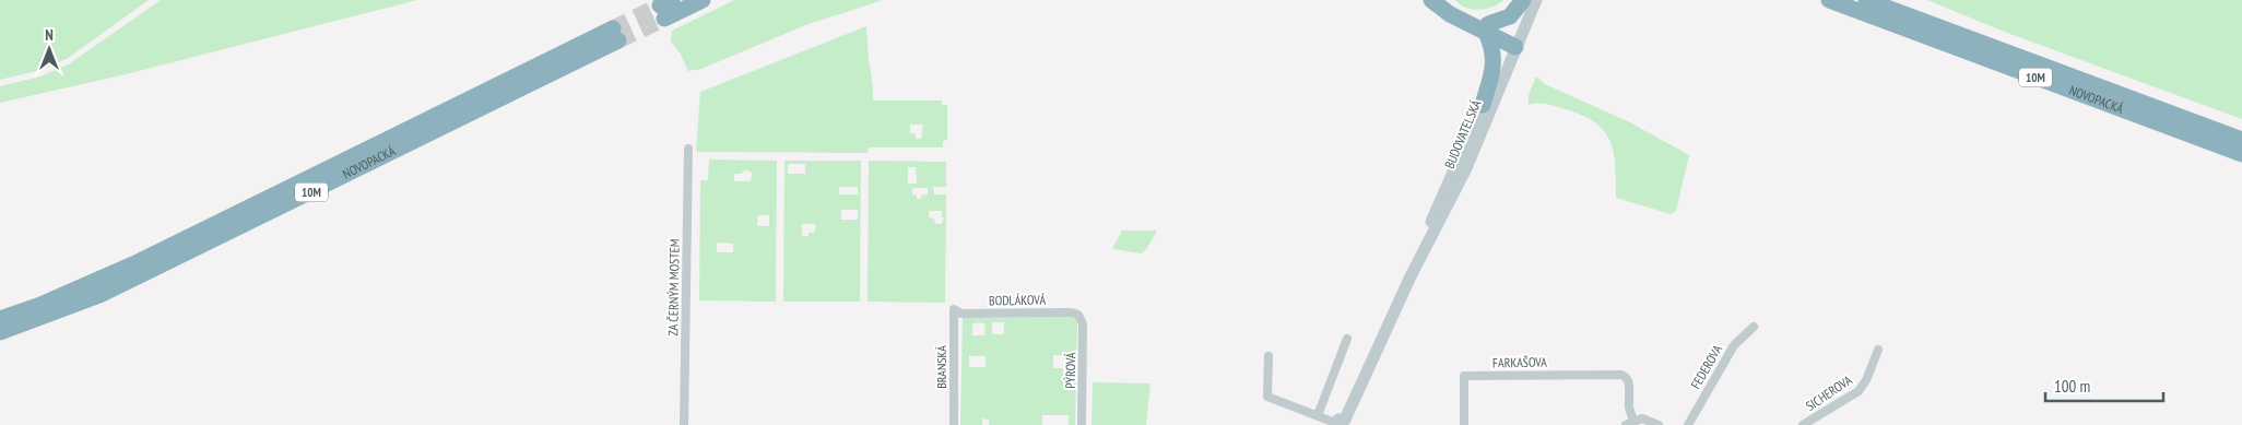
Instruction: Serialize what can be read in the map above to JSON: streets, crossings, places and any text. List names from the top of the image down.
{
  "streets": {
    "highway": ["10M", "NOVOPACKÁ"],
    "street": [
      "BUDOVATELSKÁ",
      "ZA ČERNÝM MOSTEM",
      "BODLÁKOVÁ",
      "FARKAŠOVA",
      "BRANSKÁ",
      "FEDEROVA",
      "PÝROVÁ",
      "SICHEROVA"
    ]
  },
  "crossings": [
    ["BODLÁKOVÁ", "BRANSKÁ"],
    ["BODLÁKOVÁ", "PÝROVÁ"]
  ],
  "scale_bar": "100 m",
  "north": "top"
}
